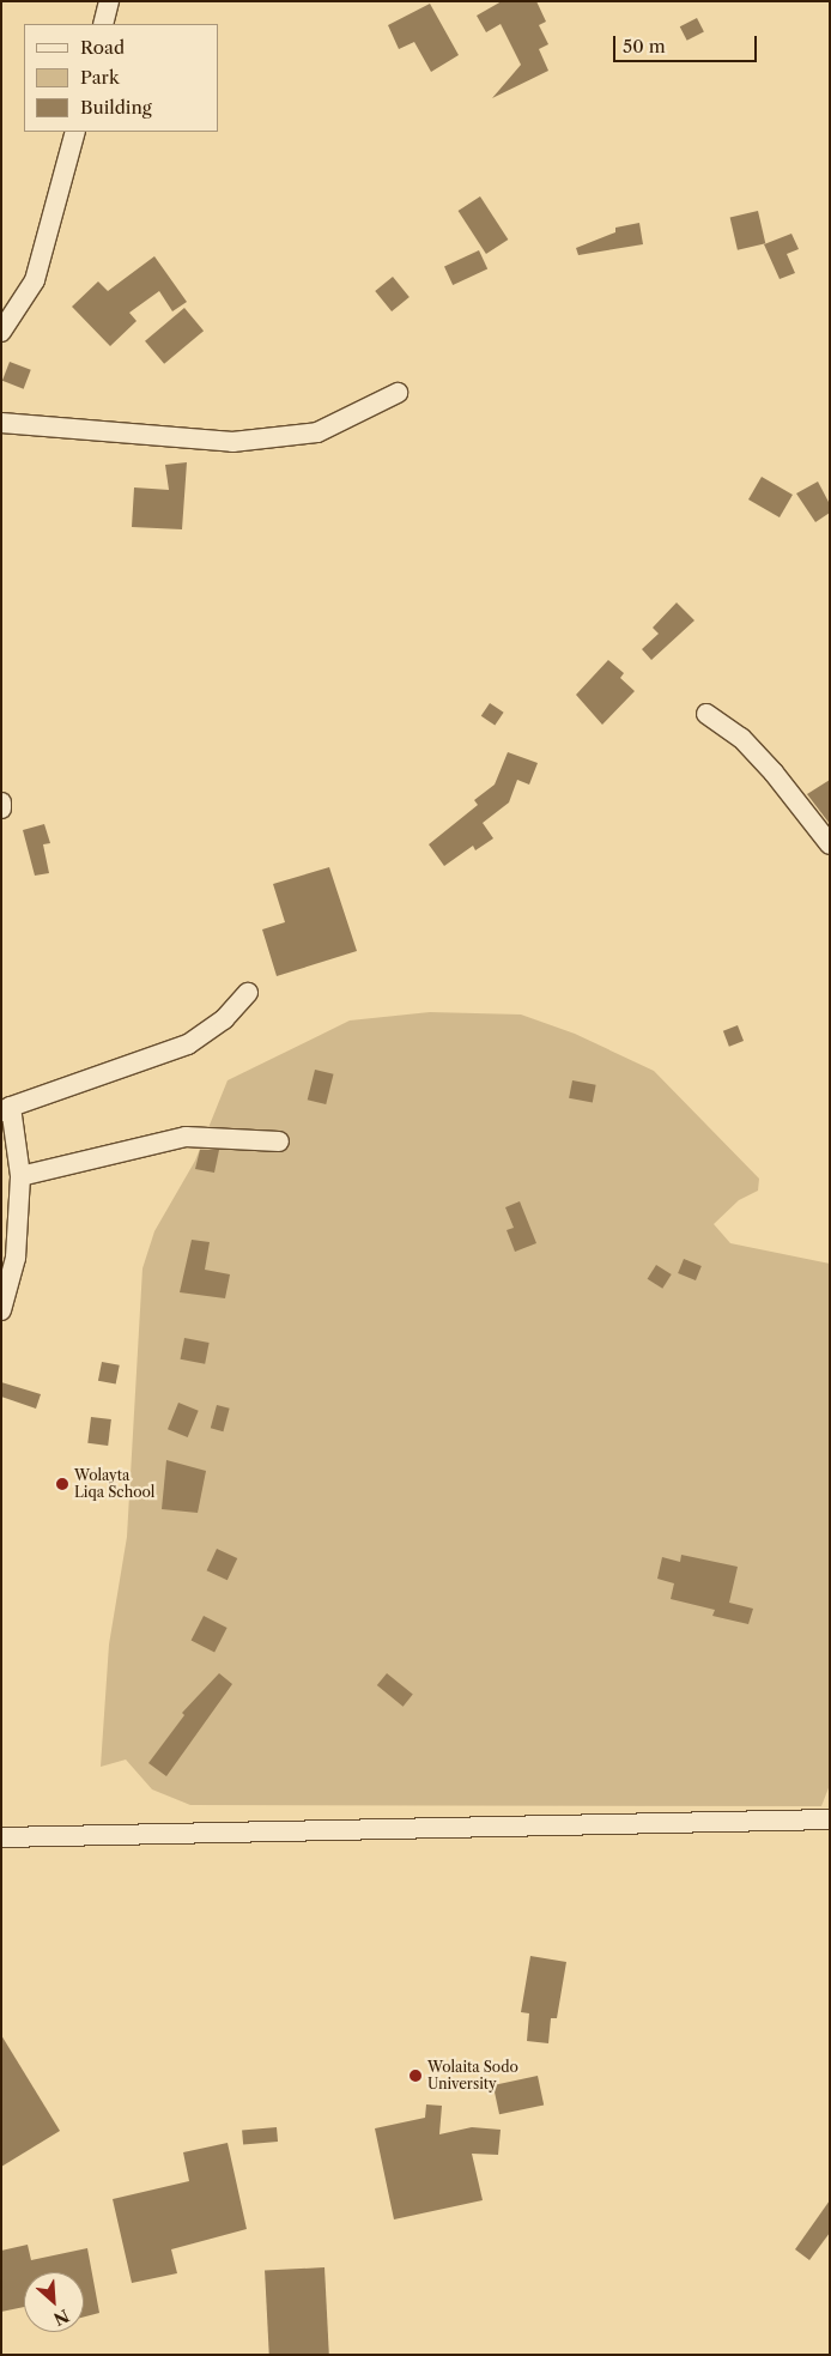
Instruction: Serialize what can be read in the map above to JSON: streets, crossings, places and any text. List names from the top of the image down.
{
  "places": ["Wolayta Liqa School", "Wolaita Sodo University"],
  "legend": ["Road", "Park", "Building"],
  "scale_bar": "50 m",
  "north": "bottom right"
}
